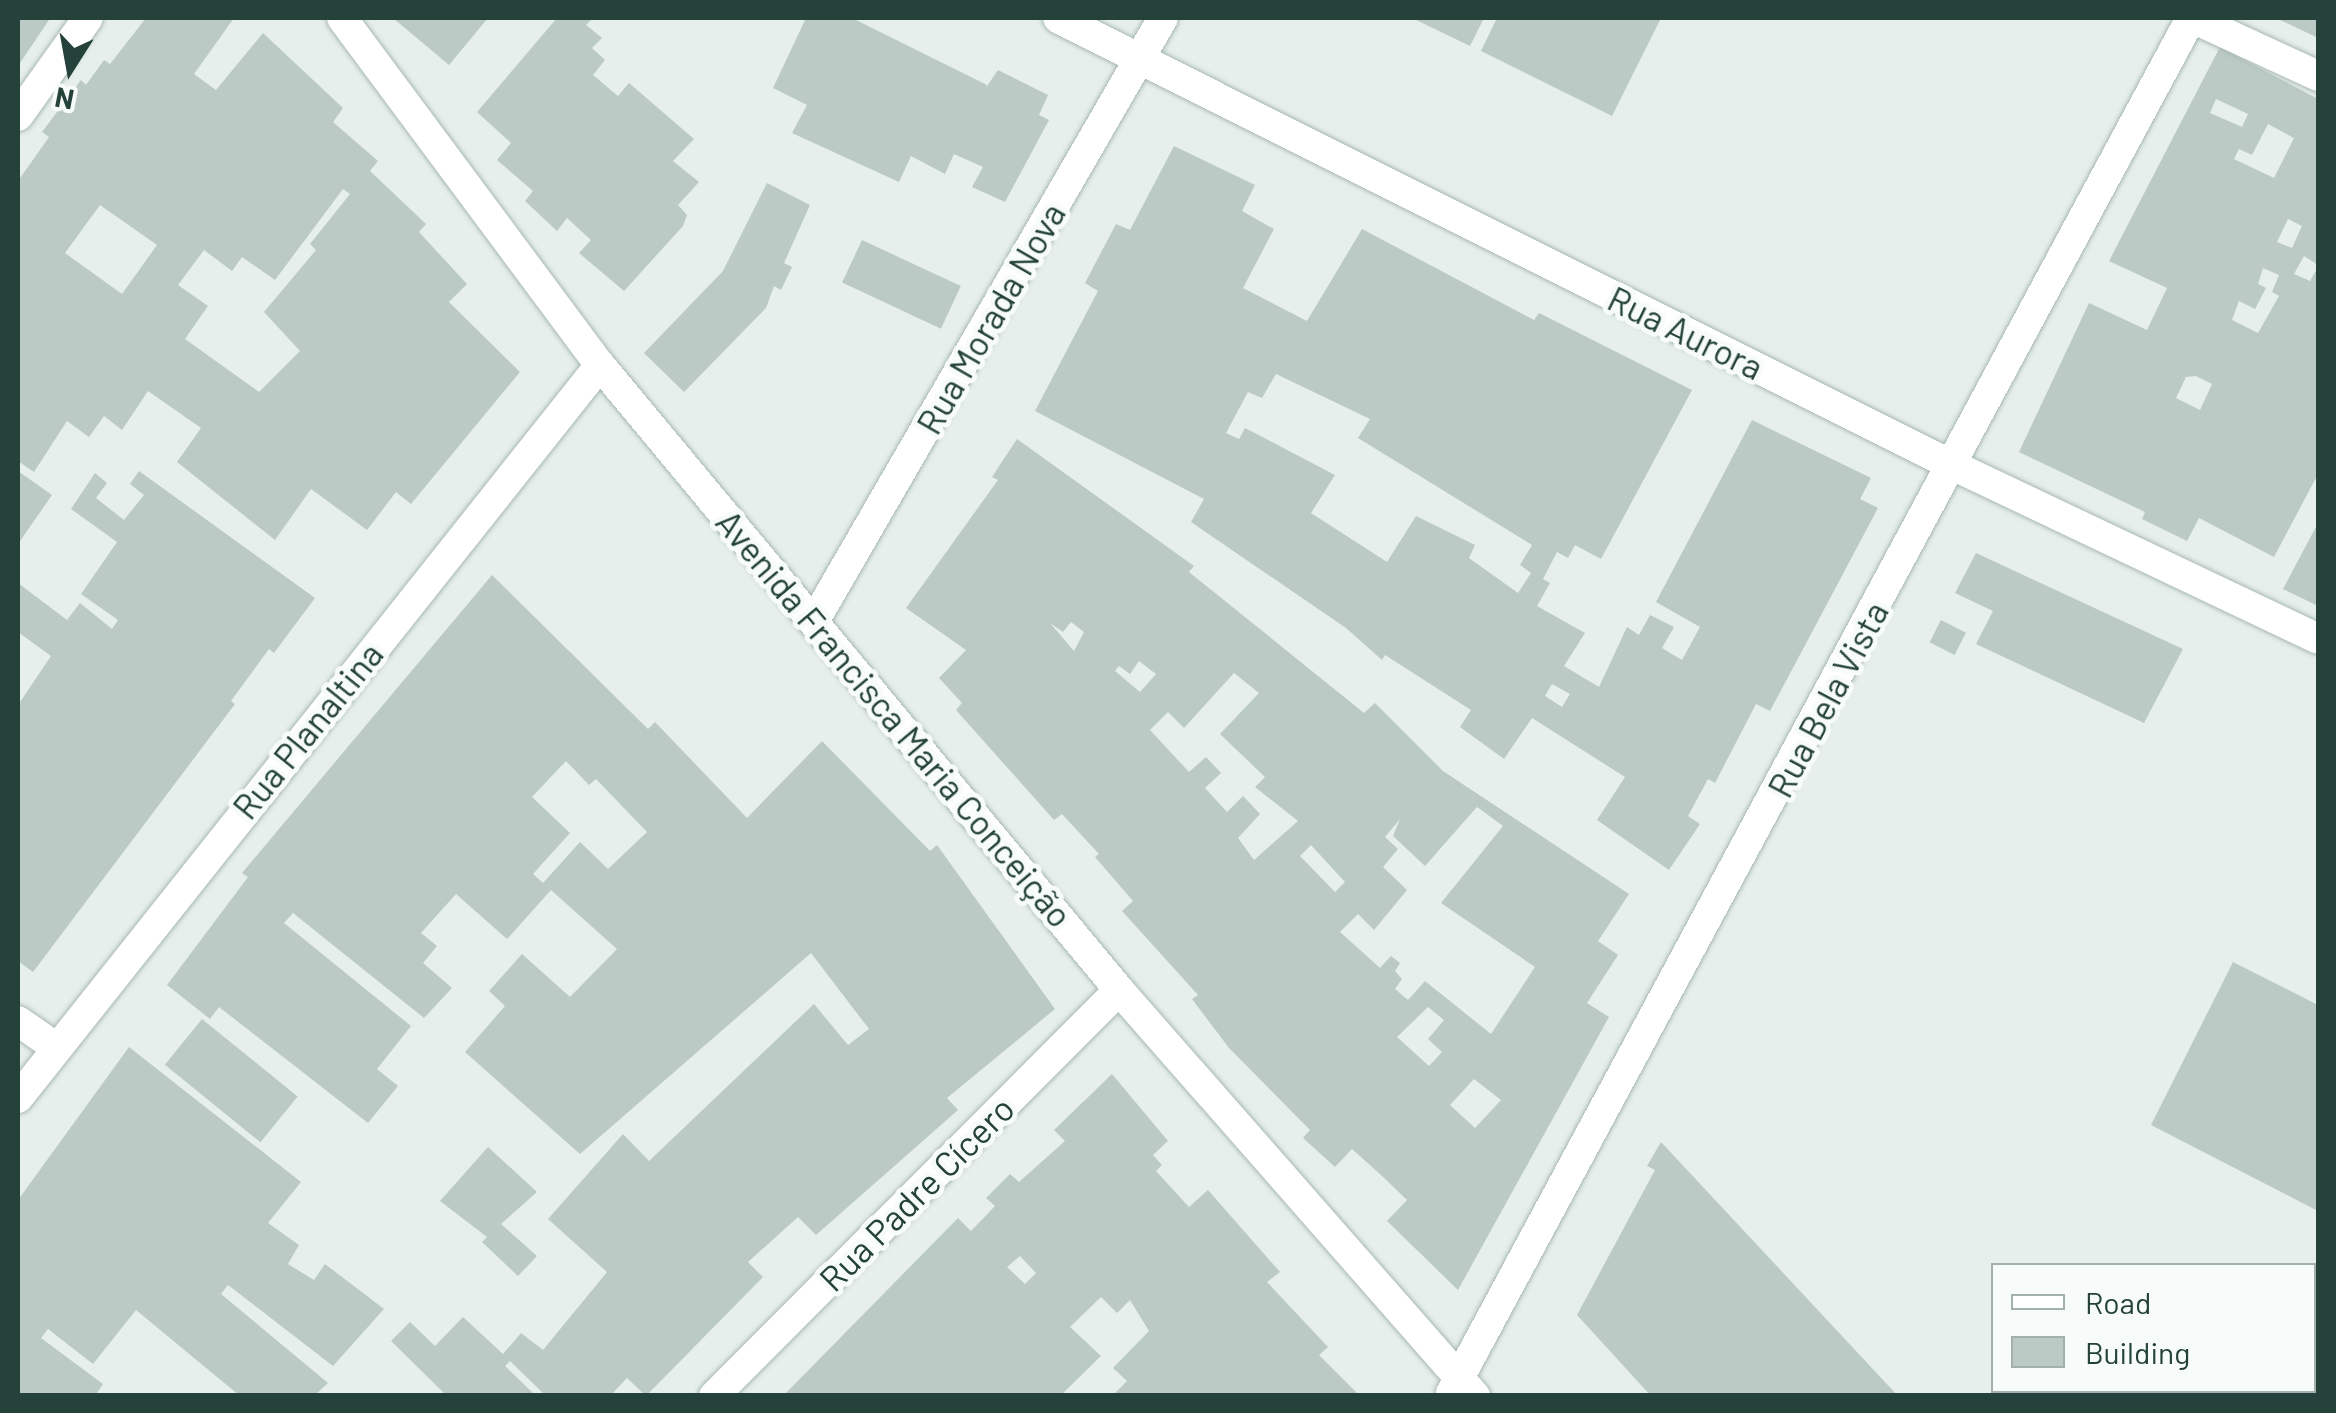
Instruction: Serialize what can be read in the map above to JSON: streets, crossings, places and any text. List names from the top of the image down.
{
  "streets": {
    "street": [
      "Rua Morada Nova",
      "Rua Aurora",
      "Rua Bela Vista",
      "Avenida Francisca Maria Conceição",
      "Rua Planaltina",
      "Rua Padre Cícero"
    ]
  },
  "crossings": [
    ["Rua Morada Nova", "Rua Aurora"],
    ["Rua Morada Nova", "Avenida Francisca Maria Conceição"],
    ["Rua Aurora", "Rua Bela Vista"],
    ["Rua Bela Vista", "Avenida Francisca Maria Conceição"],
    ["Avenida Francisca Maria Conceição", "Rua Planaltina"],
    ["Avenida Francisca Maria Conceição", "Rua Padre Cícero"]
  ],
  "legend": ["Road", "Building"],
  "north": "bottom"
}
